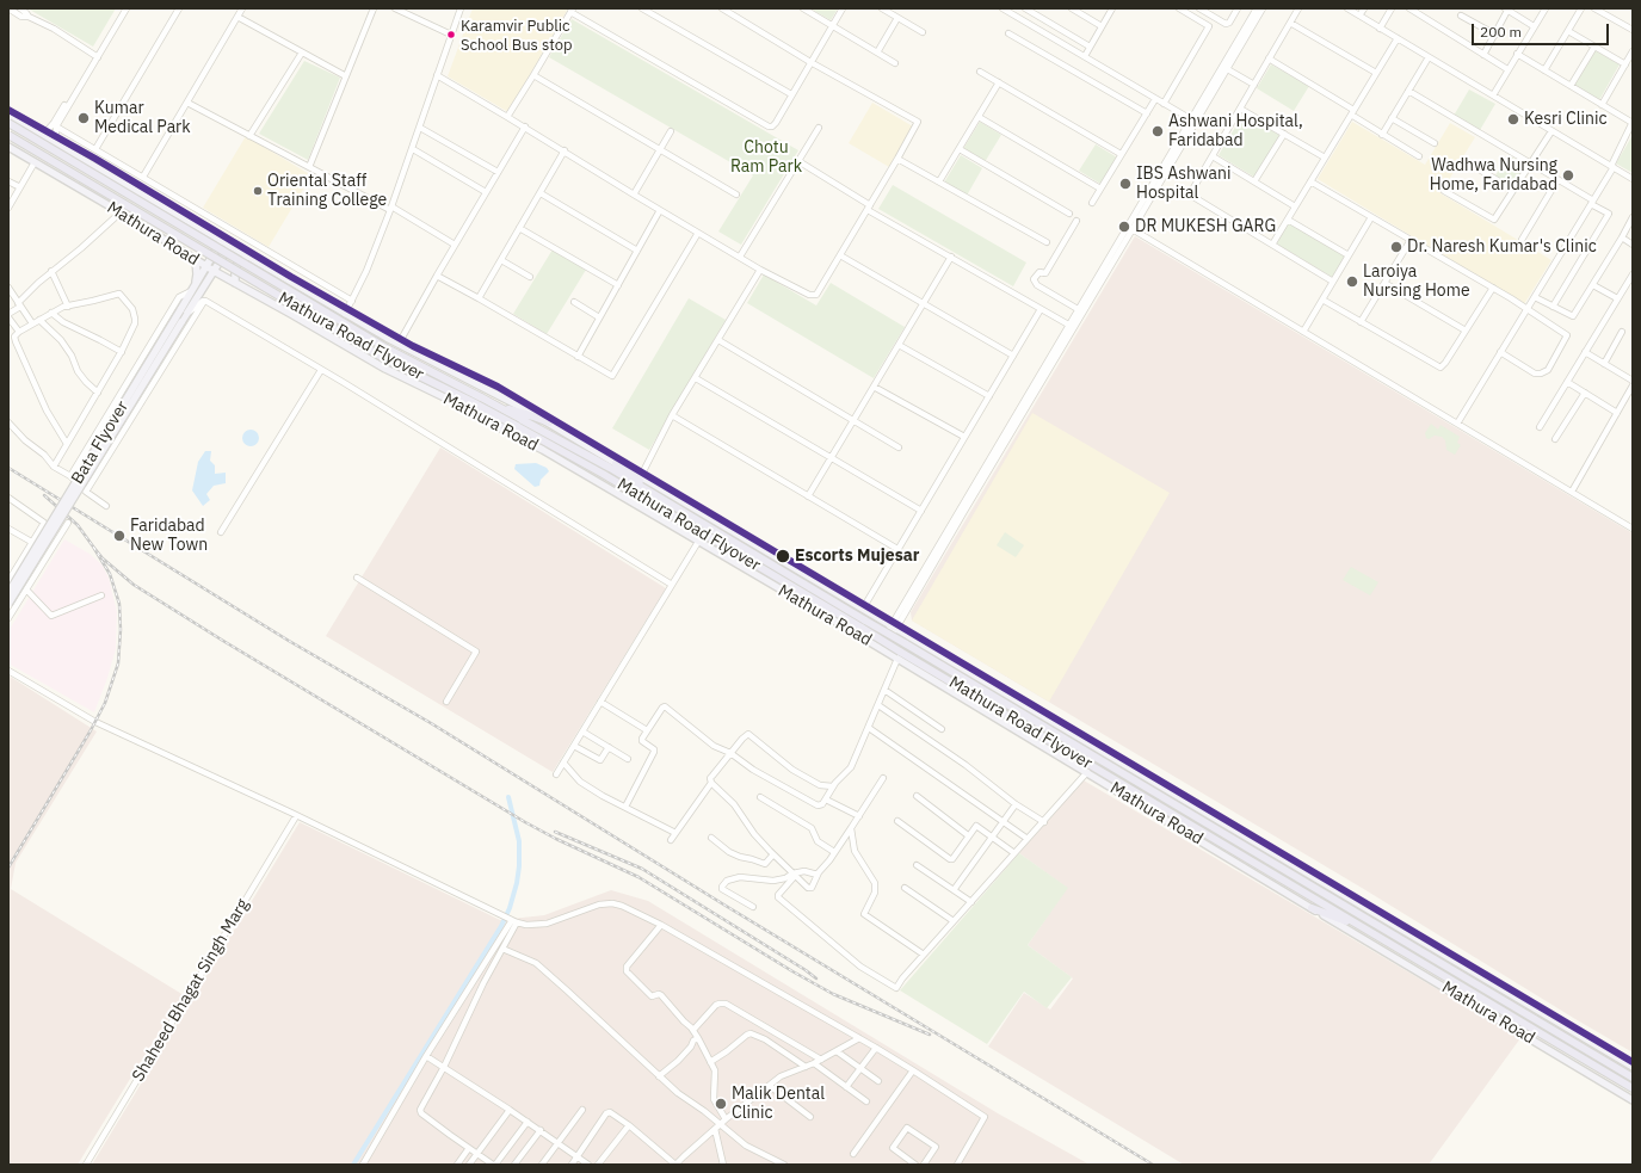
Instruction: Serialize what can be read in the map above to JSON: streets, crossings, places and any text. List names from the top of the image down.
{
  "streets": {
    "highway": ["Mathura Road", "Mathura Road Flyover"],
    "main road": ["Bata Flyover"],
    "street": ["Shaheed Bhagat Singh Marg"]
  },
  "crossings": [
    ["Mathura Road", "Mathura Road Flyover"],
    ["Mathura Road", "Bata Flyover"]
  ],
  "parks": ["Chotu Ram Park"],
  "places": [
    "Karamvir Public School Bus stop",
    "Kumar Medical Park",
    "Kesri Clinic",
    "Ashwani Hospital, Faridabad",
    "Wadhwa Nursing Home, Faridabad",
    "IBS Ashwani Hospital",
    "Oriental Staff Training College",
    "DR MUKESH GARG",
    "Dr. Naresh Kumar's Clinic",
    "Laroiya Nursing Home",
    "Faridabad New Town",
    "Escorts Mujesar",
    "Malik Dental Clinic"
  ],
  "scale_bar": "200 m"
}
